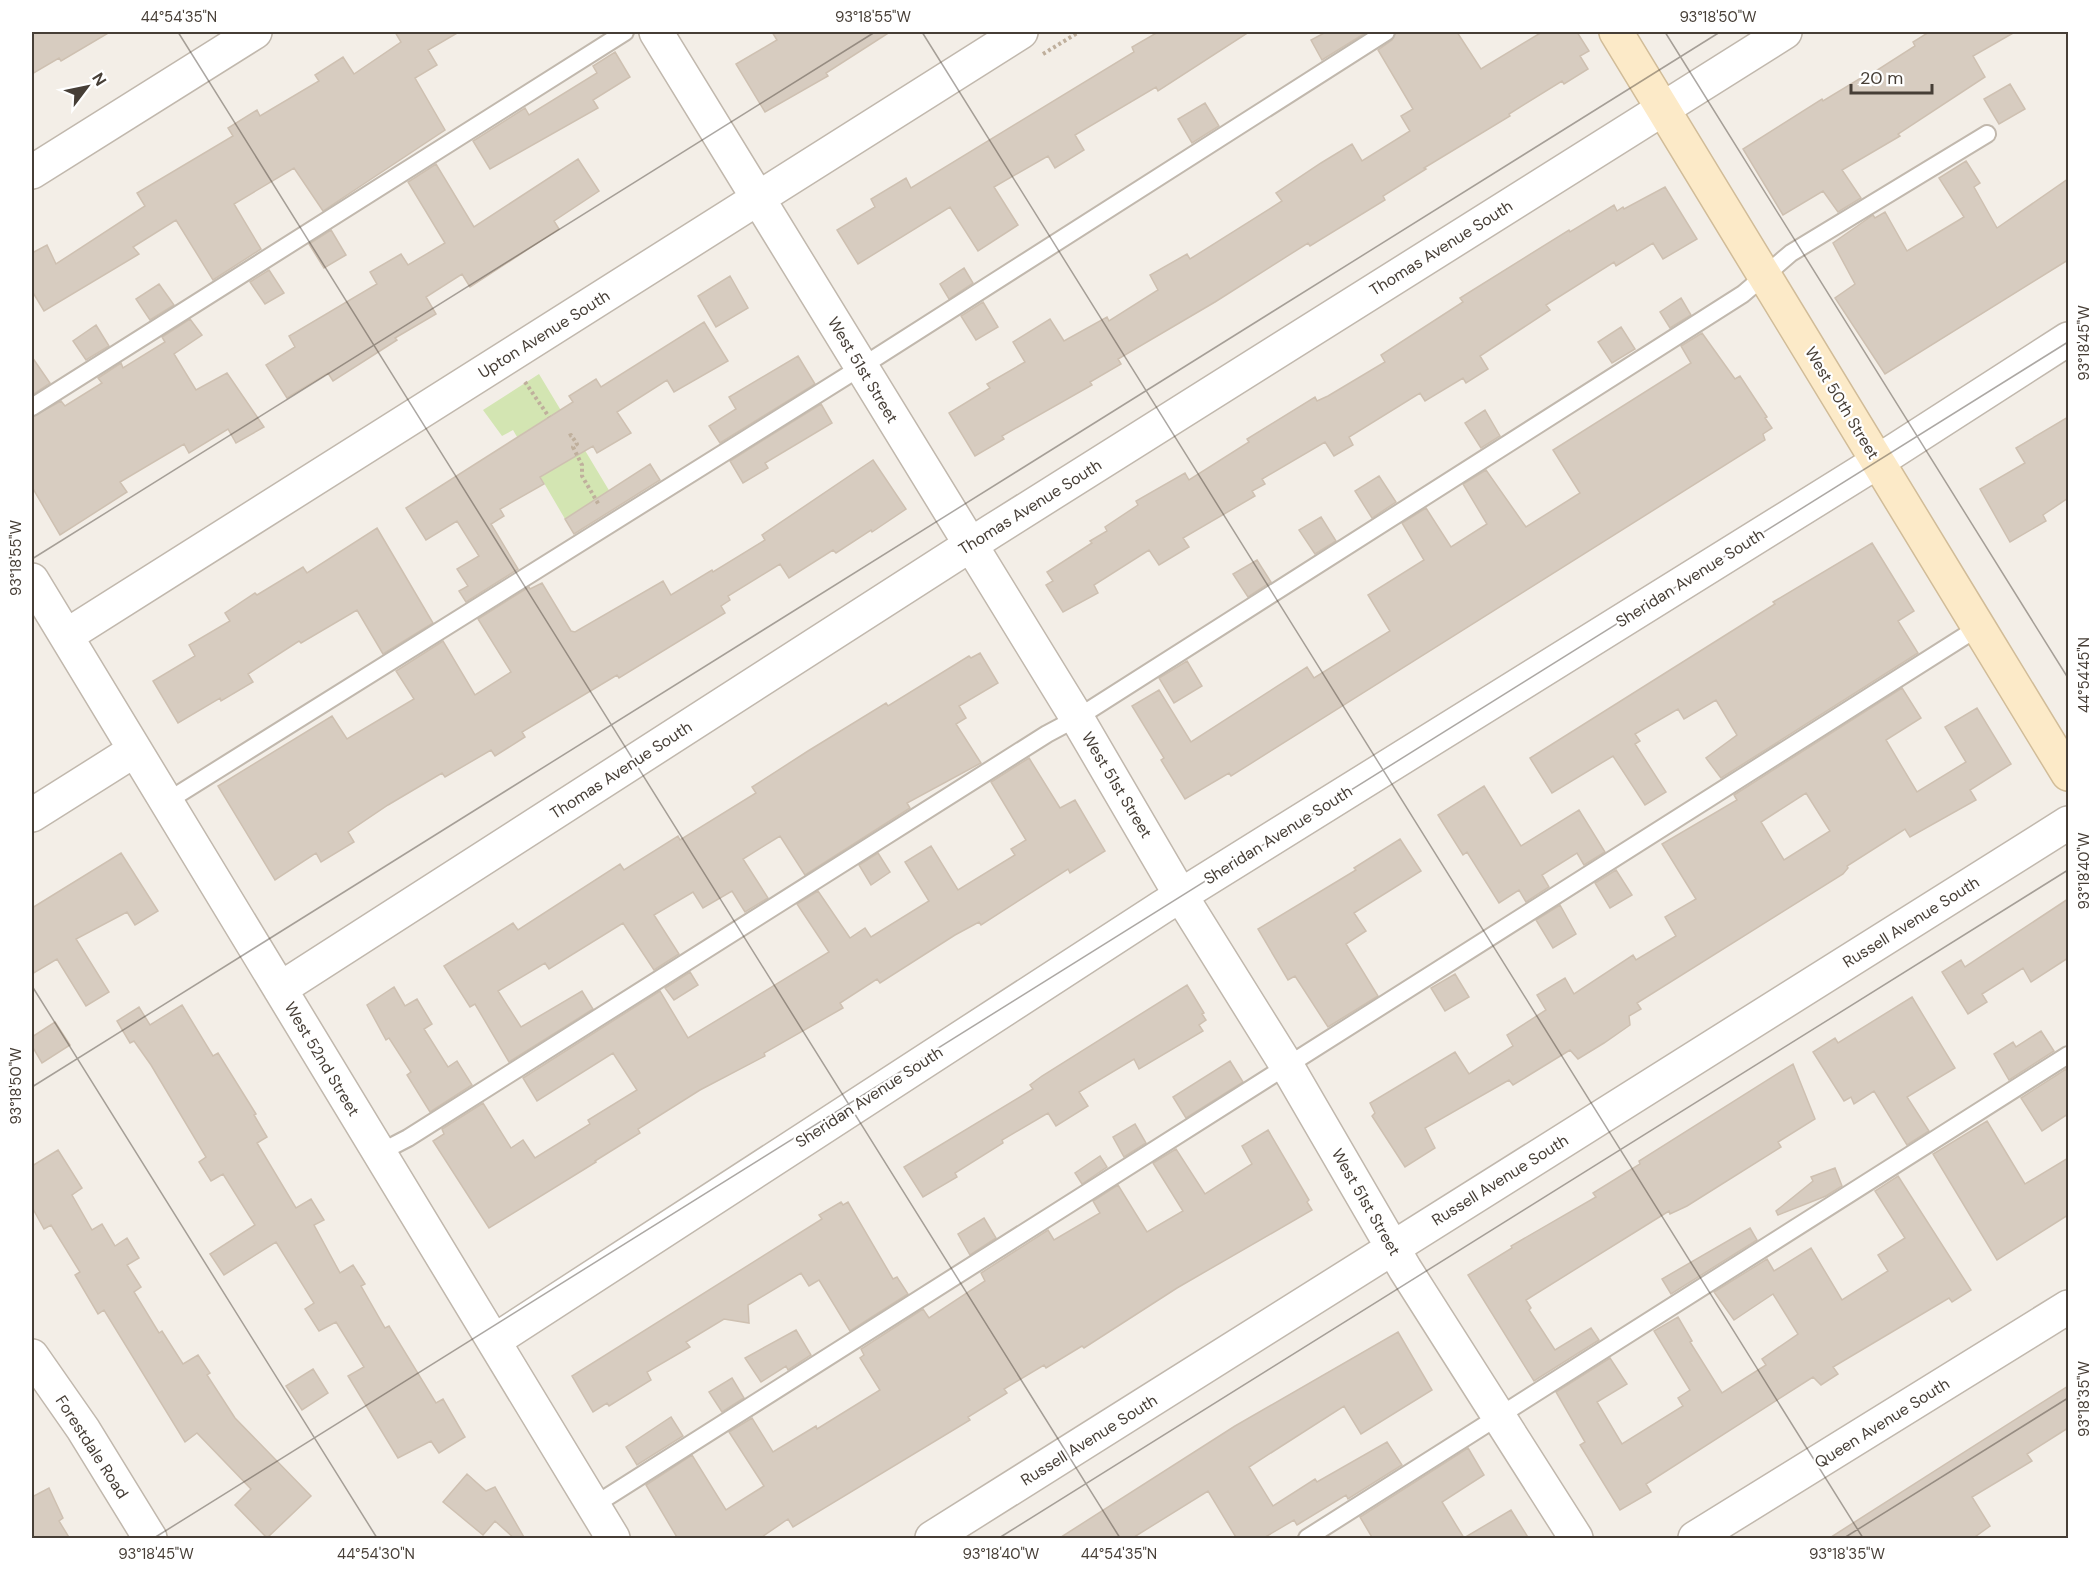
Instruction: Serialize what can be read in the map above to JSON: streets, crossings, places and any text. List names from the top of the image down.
{
  "streets": {
    "main road": ["West 50th Street"],
    "street": [
      "Thomas Avenue South",
      "Upton Avenue South",
      "West 51st Street",
      "Sheridan Avenue South",
      "Russell Avenue South",
      "West 52nd Street",
      "Queen Avenue South",
      "Forestdale Road"
    ]
  },
  "crossings": [
    ["Thomas Avenue South", "West 51st Street"],
    ["Thomas Avenue South", "West 50th Street"],
    ["Thomas Avenue South", "West 52nd Street"],
    ["Upton Avenue South", "West 51st Street"],
    ["Upton Avenue South", "West 52nd Street"],
    ["West 51st Street", "Sheridan Avenue South"],
    ["West 51st Street", "Russell Avenue South"],
    ["West 50th Street", "Sheridan Avenue South"],
    ["Sheridan Avenue South", "West 52nd Street"]
  ],
  "scale_bar": "20 m",
  "north": "top right",
  "coordinates": [
    "44°54'35\"N",
    "93°18'55\"W",
    "93°18'50\"W",
    "93°18'45\"W",
    "44°54'45\"N",
    "93°18'40\"W",
    "93°18'35\"W",
    "44°54'30\"N"
  ]
}
